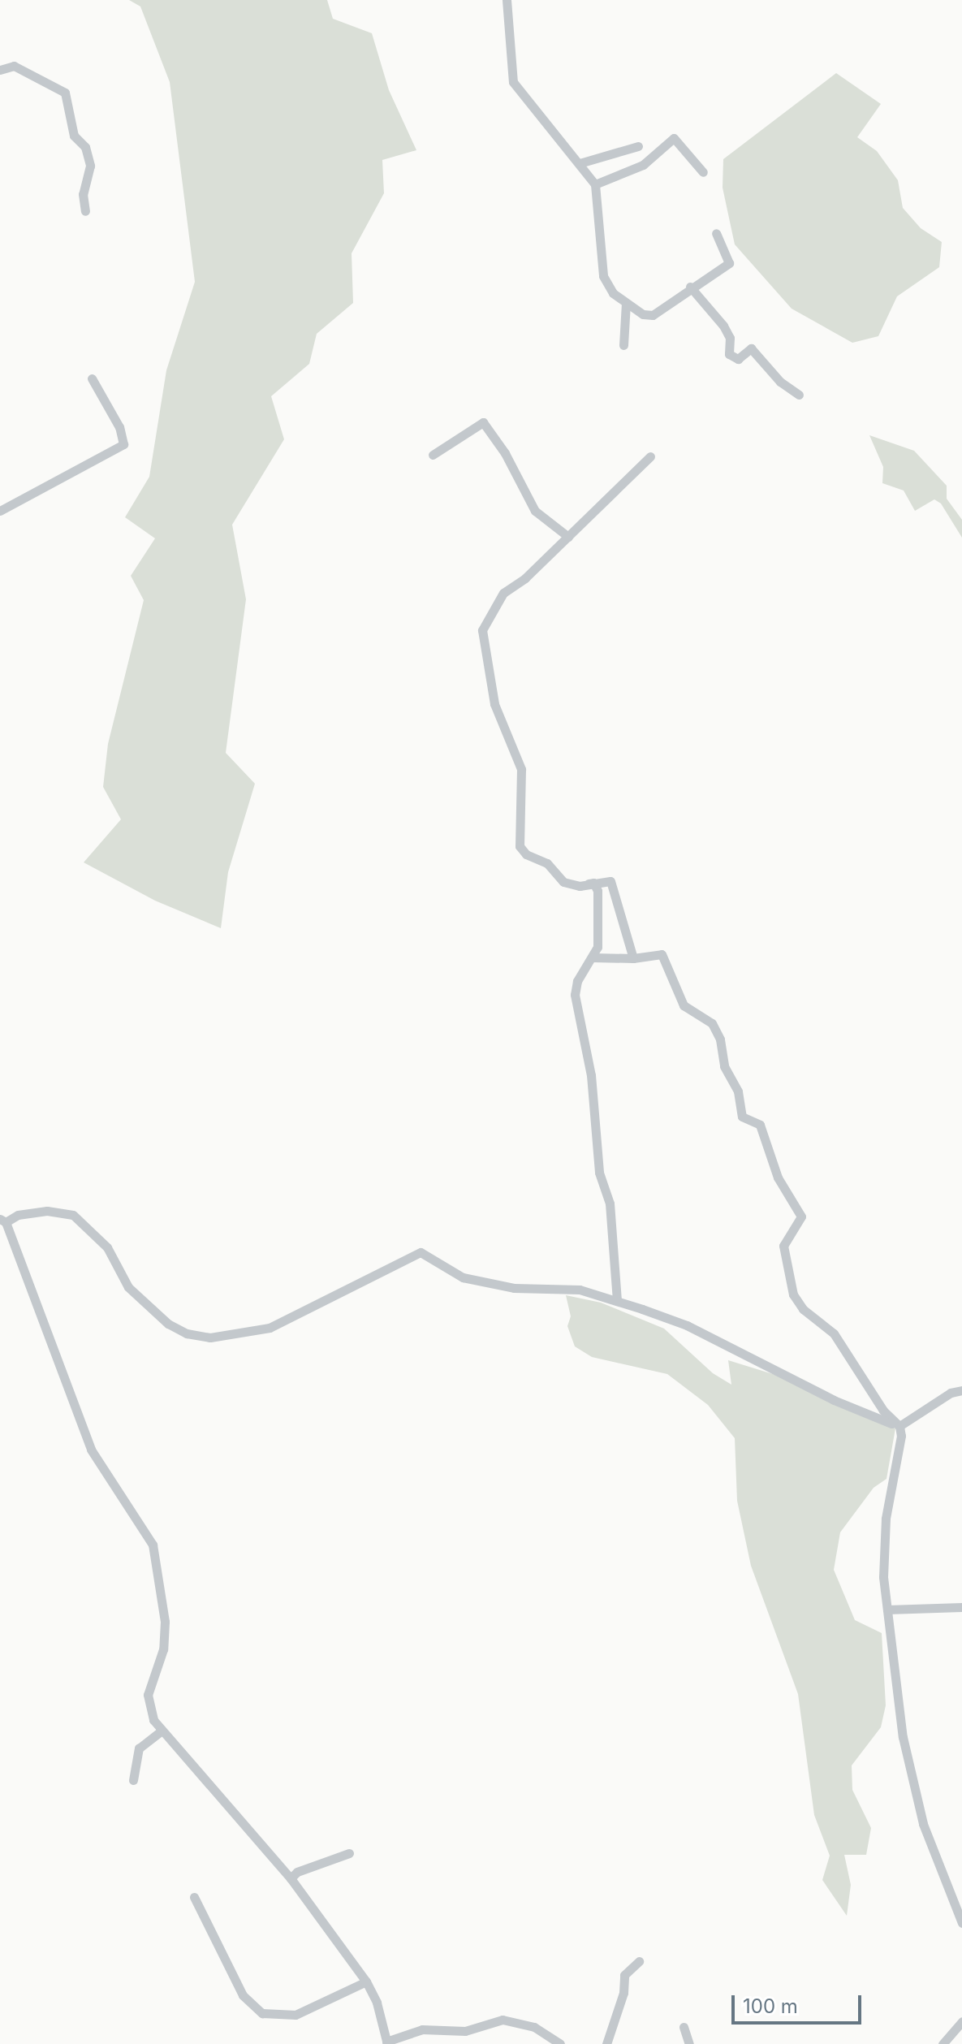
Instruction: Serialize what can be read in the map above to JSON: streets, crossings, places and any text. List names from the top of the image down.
{
  "scale_bar": "100 m"
}
